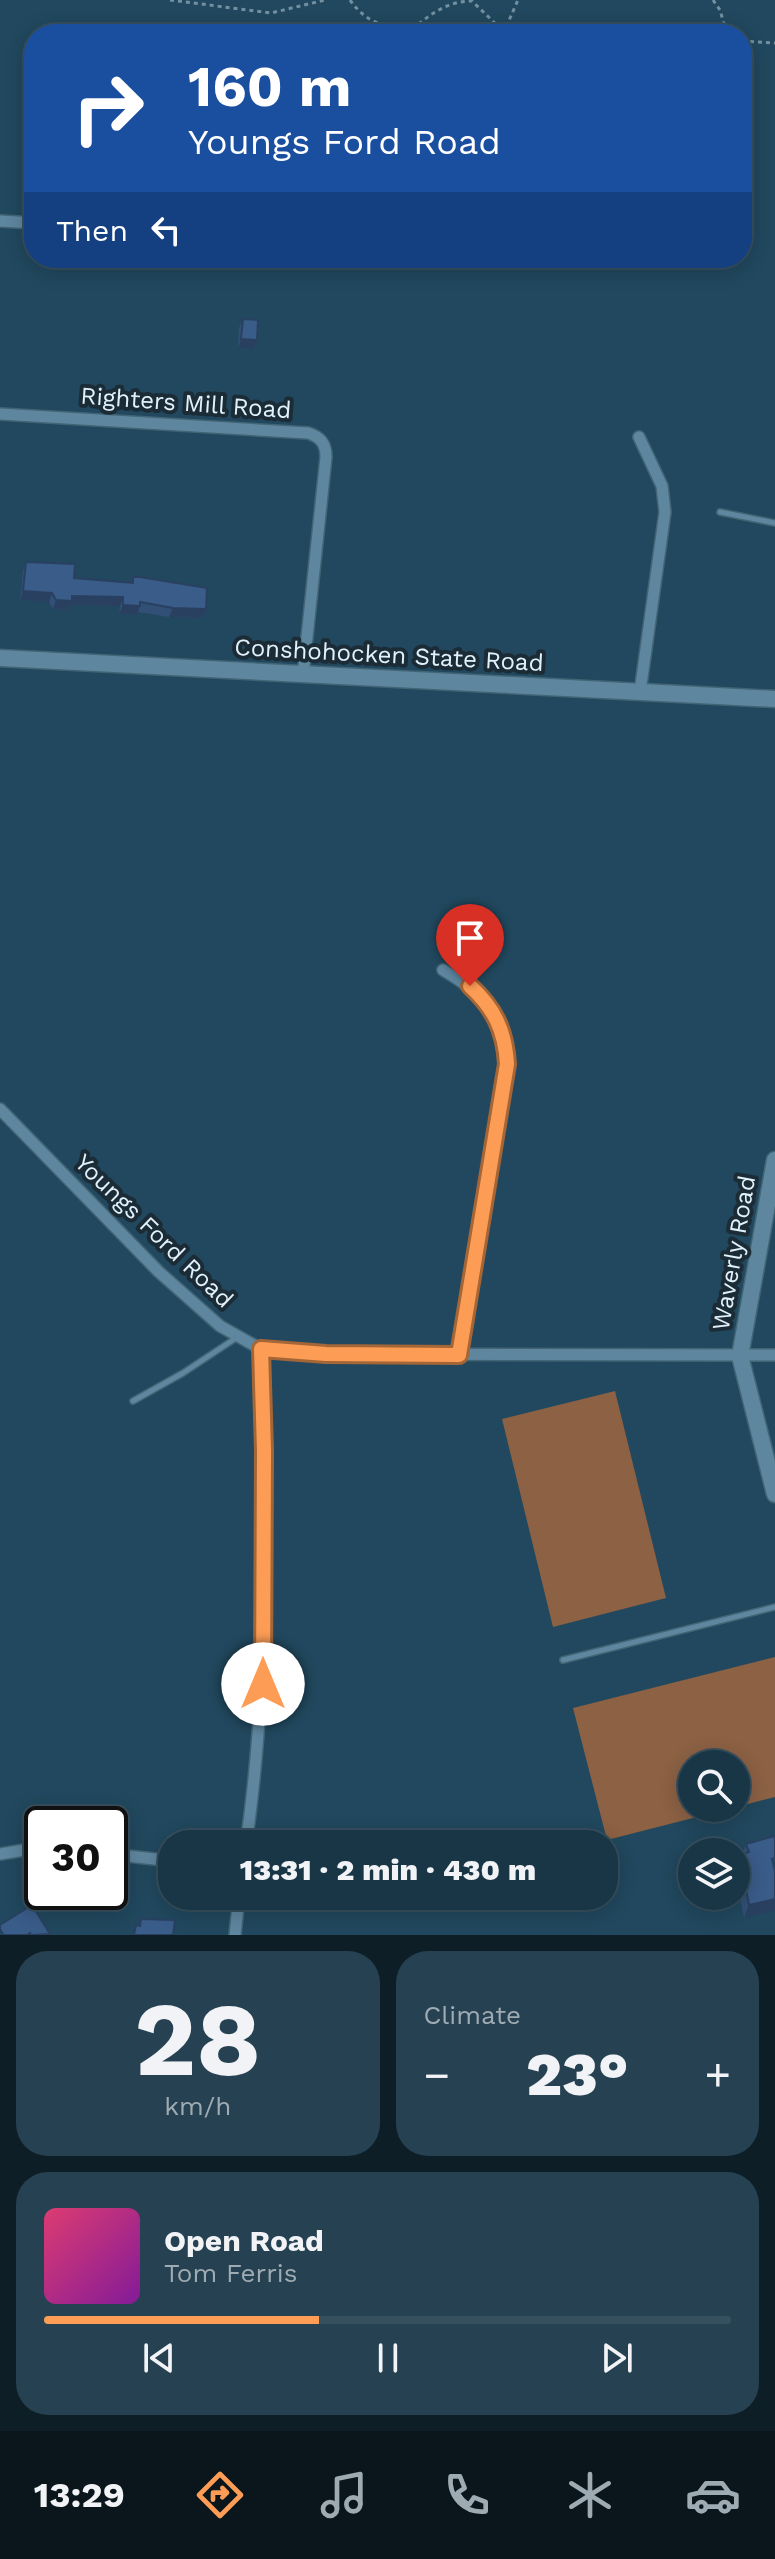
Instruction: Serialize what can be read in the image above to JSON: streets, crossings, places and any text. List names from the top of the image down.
{
  "streets": {
    "main road": ["Conshohocken State Road", "Waverly Road"],
    "street": ["Righters Mill Road", "Youngs Ford Road"]
  },
  "crossings": [
    ["Righters Mill Road", "Conshohocken State Road"],
    ["Youngs Ford Road", "Waverly Road"]
  ],
  "page": {
    "turn": ["160 m", "Youngs Ford Road"],
    "then": "Then",
    "limit": "30",
    "trip": "13:31 · 2 min · 430 m",
    "tile": [
      ["28", "km/h"],
      "Climate"
    ],
    "heat": ["−", "23°", "+"],
    "song": ["Open Road", "Tom Ferris"],
    "tabs": "13:29"
  }
}
